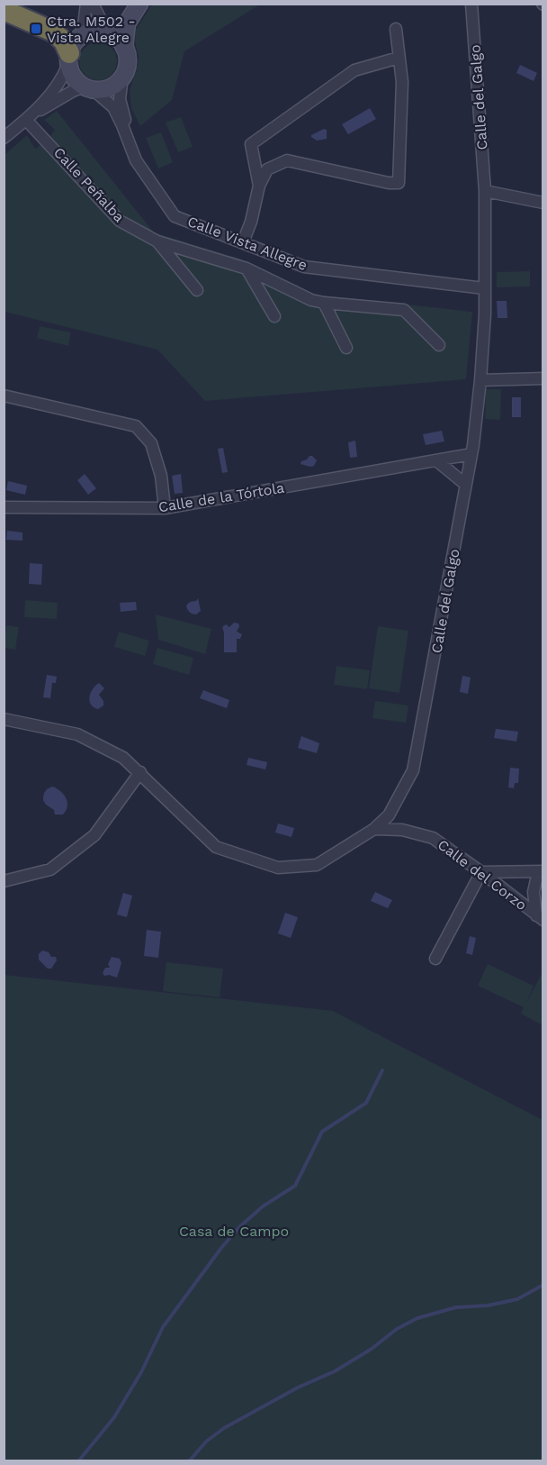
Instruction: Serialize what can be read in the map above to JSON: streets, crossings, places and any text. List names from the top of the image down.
{
  "streets": {
    "street": [
      "Calle del Galgo",
      "Calle Peñalba",
      "Calle Vista Allegre",
      "Calle de la Tórtola",
      "Calle del Corzo"
    ]
  },
  "crossings": [
    ["Calle del Galgo", "Calle Vista Allegre"],
    ["Calle del Galgo", "Calle de la Tórtola"],
    ["Calle del Galgo", "Calle del Corzo"]
  ],
  "parks": ["Casa de Campo"],
  "places": {
    "transit": ["Ctra. M502 - Vista Alegre"]
  }
}
